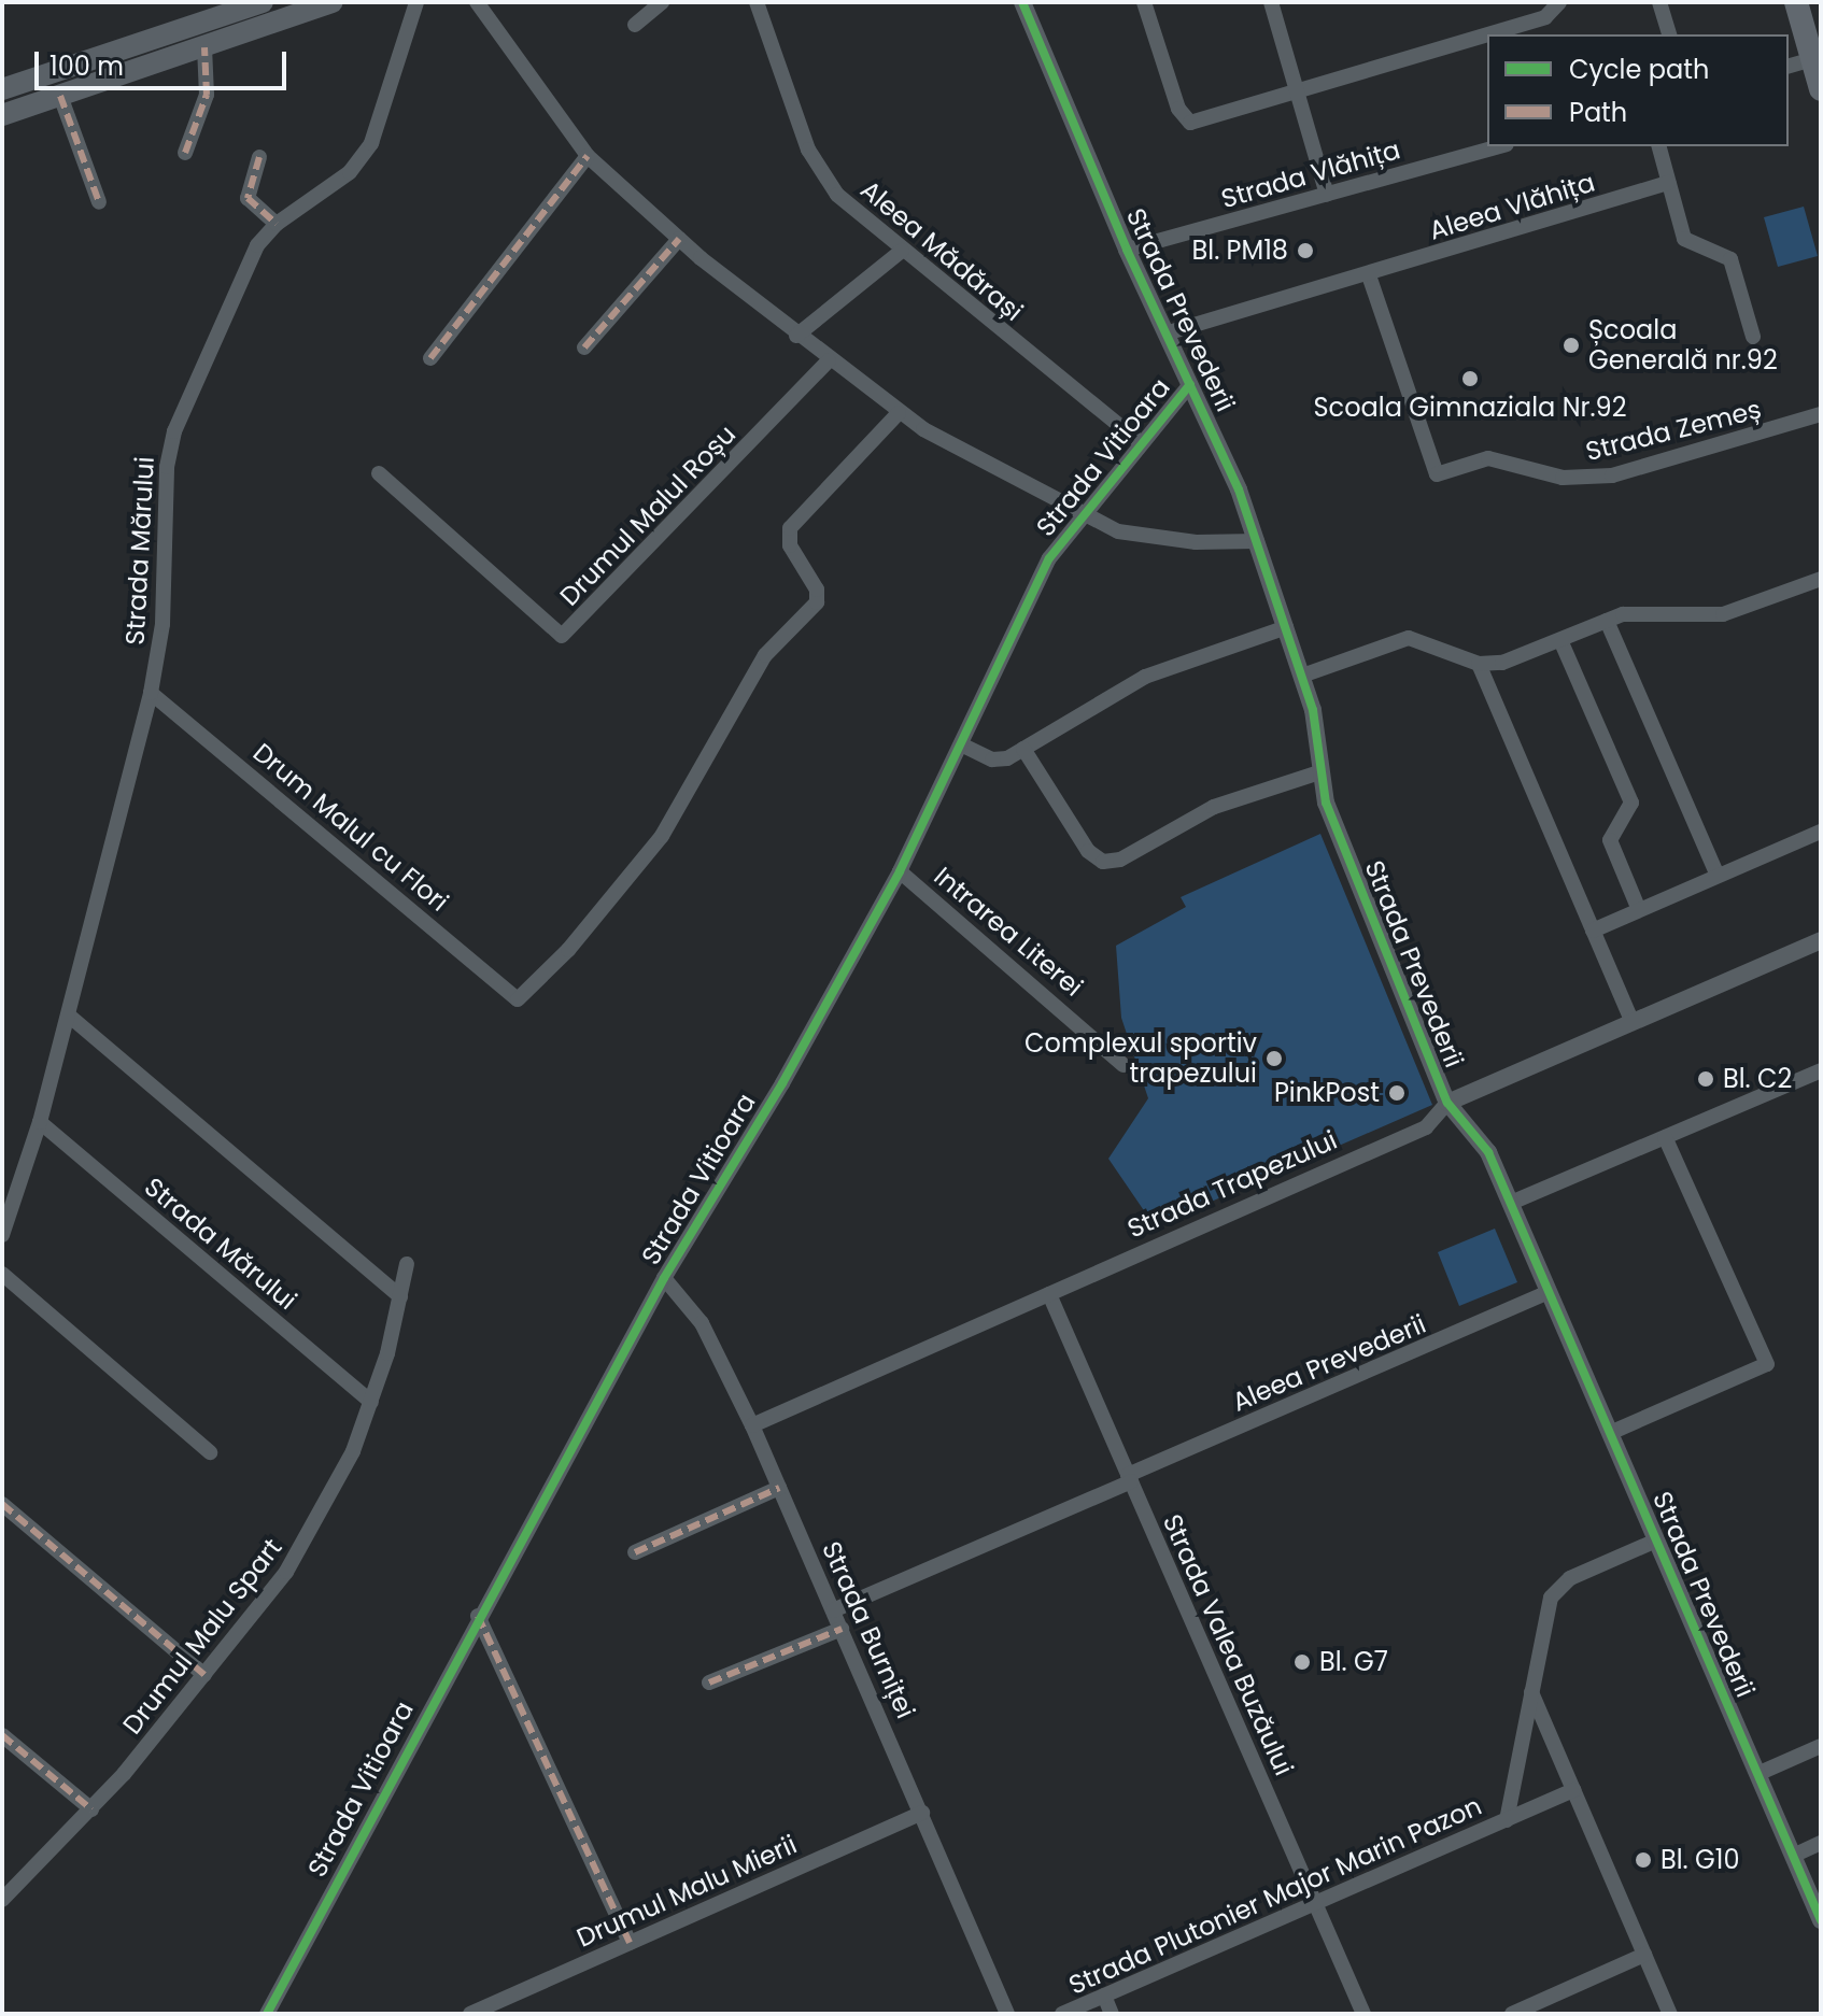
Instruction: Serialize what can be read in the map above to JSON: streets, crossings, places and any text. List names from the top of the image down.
{
  "streets": {
    "street": [
      "Strada Vlăhița",
      "Aleea Vlăhița",
      "Aleea Mădărași",
      "Strada Prevederii",
      "Strada Zemeș",
      "Strada Vitioara",
      "Drumul Malul Roșu",
      "Strada Mărului",
      "Drum Malul cu Flori",
      "Intrarea Literei",
      "Strada Trapezului",
      "Aleea Prevederii",
      "Strada Burniței",
      "Drumul Malu Spart",
      "Strada Valea Buzăului",
      "Drumul Malu Mierii",
      "Strada Plutonier Major Marin Pazon"
    ]
  },
  "crossings": [
    ["Strada Vlăhița", "Strada Prevederii"],
    ["Aleea Vlăhița", "Strada Prevederii"],
    ["Aleea Vlăhița", "Strada Zemeș"],
    ["Aleea Mădărași", "Strada Vitioara"],
    ["Strada Prevederii", "Strada Vitioara"],
    ["Strada Prevederii", "Strada Trapezului"],
    ["Strada Prevederii", "Aleea Prevederii"],
    ["Strada Prevederii", "Strada Plutonier Major Marin Pazon"],
    ["Strada Vitioara", "Intrarea Literei"],
    ["Strada Vitioara", "Strada Burniței"],
    ["Strada Mărului", "Drum Malul cu Flori"],
    ["Strada Mărului", "Drumul Malu Spart"],
    ["Strada Trapezului", "Strada Burniței"],
    ["Strada Trapezului", "Strada Valea Buzăului"],
    ["Aleea Prevederii", "Strada Burniței"],
    ["Aleea Prevederii", "Strada Valea Buzăului"],
    ["Strada Burniței", "Drumul Malu Mierii"],
    ["Strada Valea Buzăului", "Strada Plutonier Major Marin Pazon"]
  ],
  "places": [
    "Bl. PM18",
    "Școala Generală nr.92",
    "Scoala Gimnaziala Nr.92",
    "Complexul sportiv trapezului",
    "Bl. C2",
    "PinkPost",
    "Bl. G7",
    "Bl. G10"
  ],
  "legend": ["Cycle path", "Path"],
  "scale_bar": "100 m"
}
